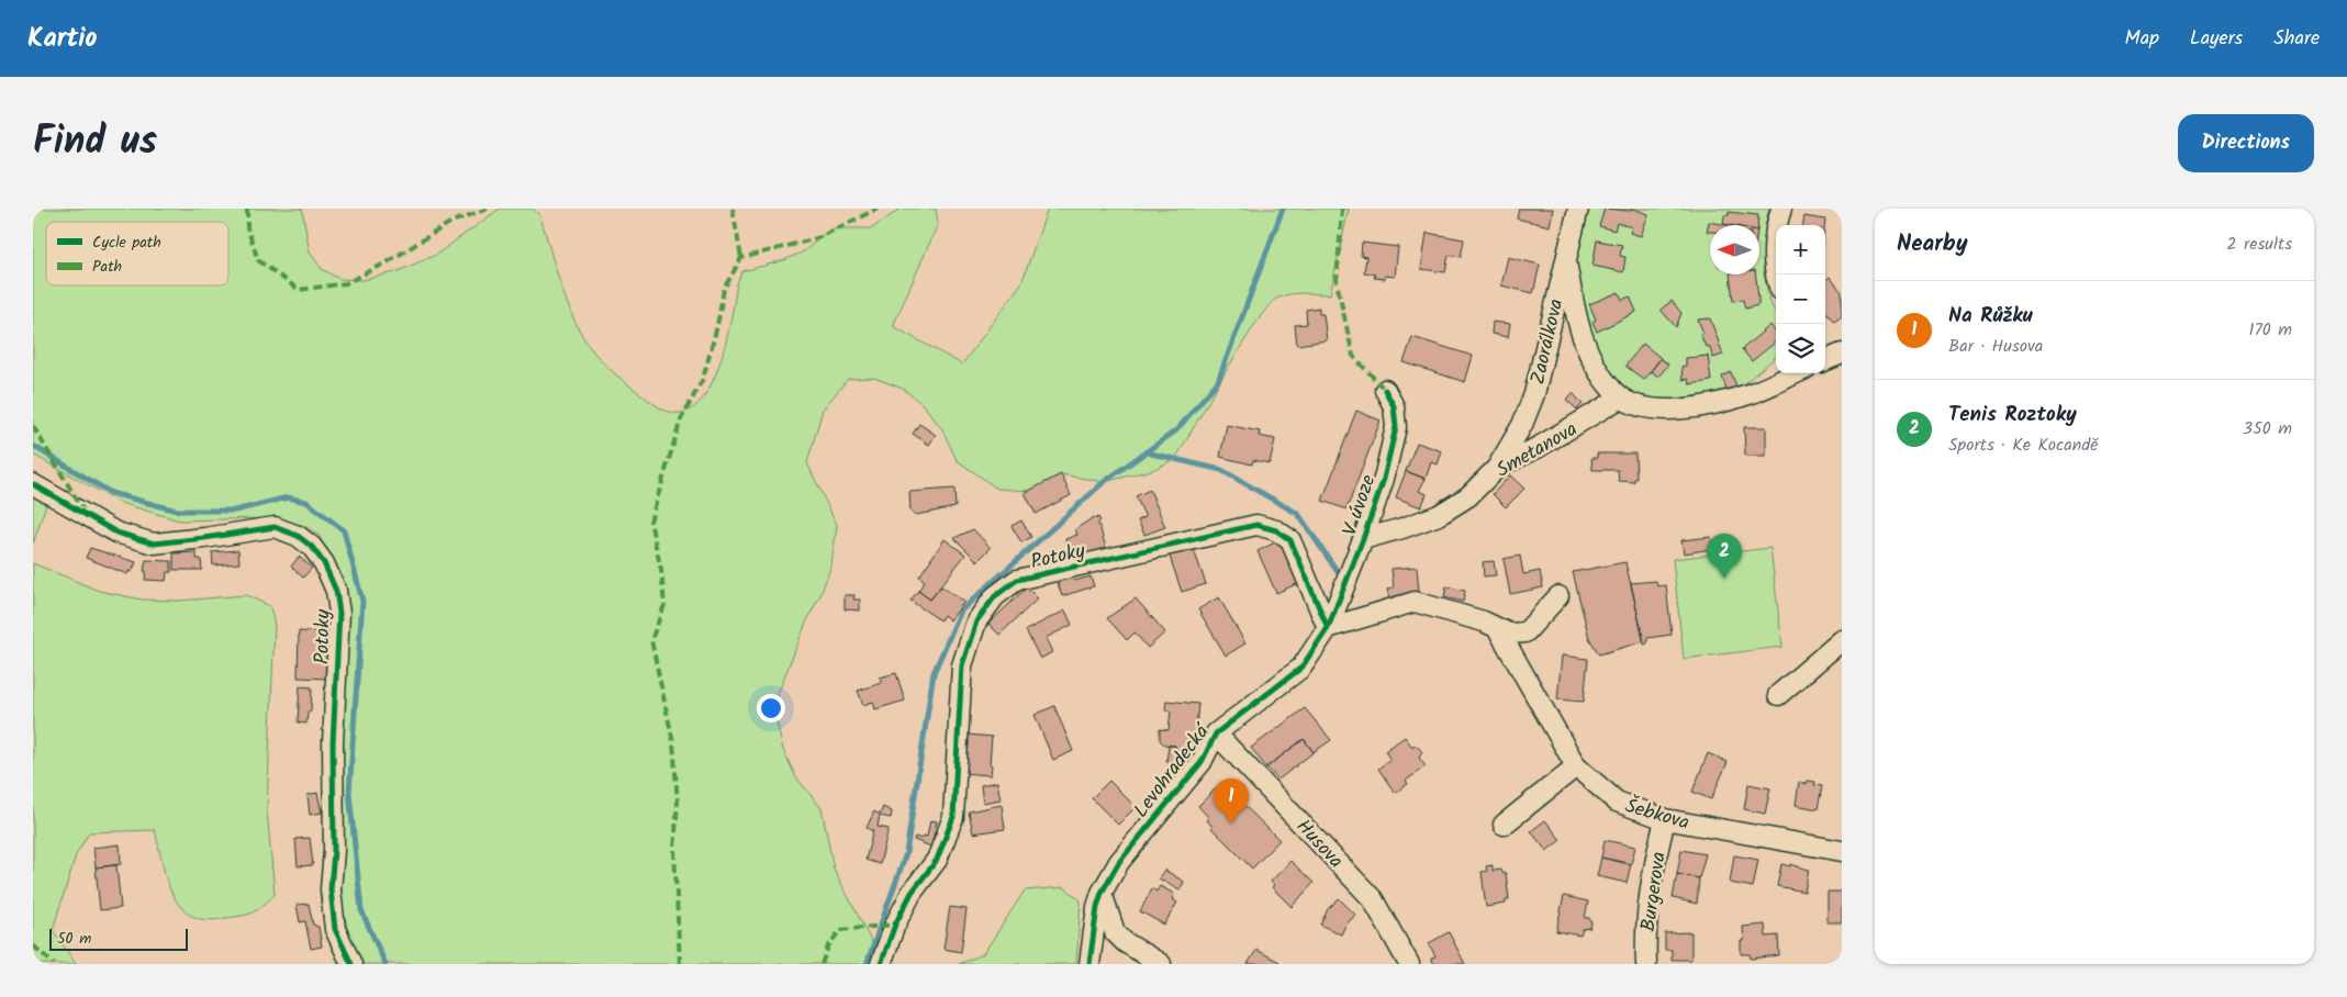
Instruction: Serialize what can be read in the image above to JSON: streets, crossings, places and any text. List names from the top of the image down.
{
  "streets": {
    "street": [
      "Zaorálkova",
      "Smetanova",
      "V úvoze",
      "Potoky",
      "Levohradecká",
      "Šebkova",
      "Husova",
      "Burgerova"
    ]
  },
  "crossings": [
    ["Zaorálkova", "Smetanova"],
    ["Smetanova", "V úvoze"],
    ["V úvoze", "Potoky"],
    ["V úvoze", "Levohradecká"],
    ["Potoky", "Levohradecká"],
    ["Levohradecká", "Husova"],
    ["Šebkova", "Burgerova"]
  ],
  "legend": ["Cycle path", "Path"],
  "scale_bar": "50 m",
  "north": "left",
  "page": {
    "header": "Kartio",
    "nav": ["Map", "Layers", "Share"],
    "title": "Find us",
    "buttons": "Directions",
    "heading": ["Nearby", "2 results"],
    "map_buttons": ["+", "−"],
    "list": [
      {
        "mark": "1",
        "name": "Na Růžku",
        "note": "Bar · Husova",
        "value": "170 m"
      },
      {
        "mark": "2",
        "name": "Tenis Roztoky",
        "note": "Sports · Ke Kocandě",
        "value": "350 m"
      }
    ],
    "pins": ["2", "1"],
    "scale": "50 m"
  }
}
